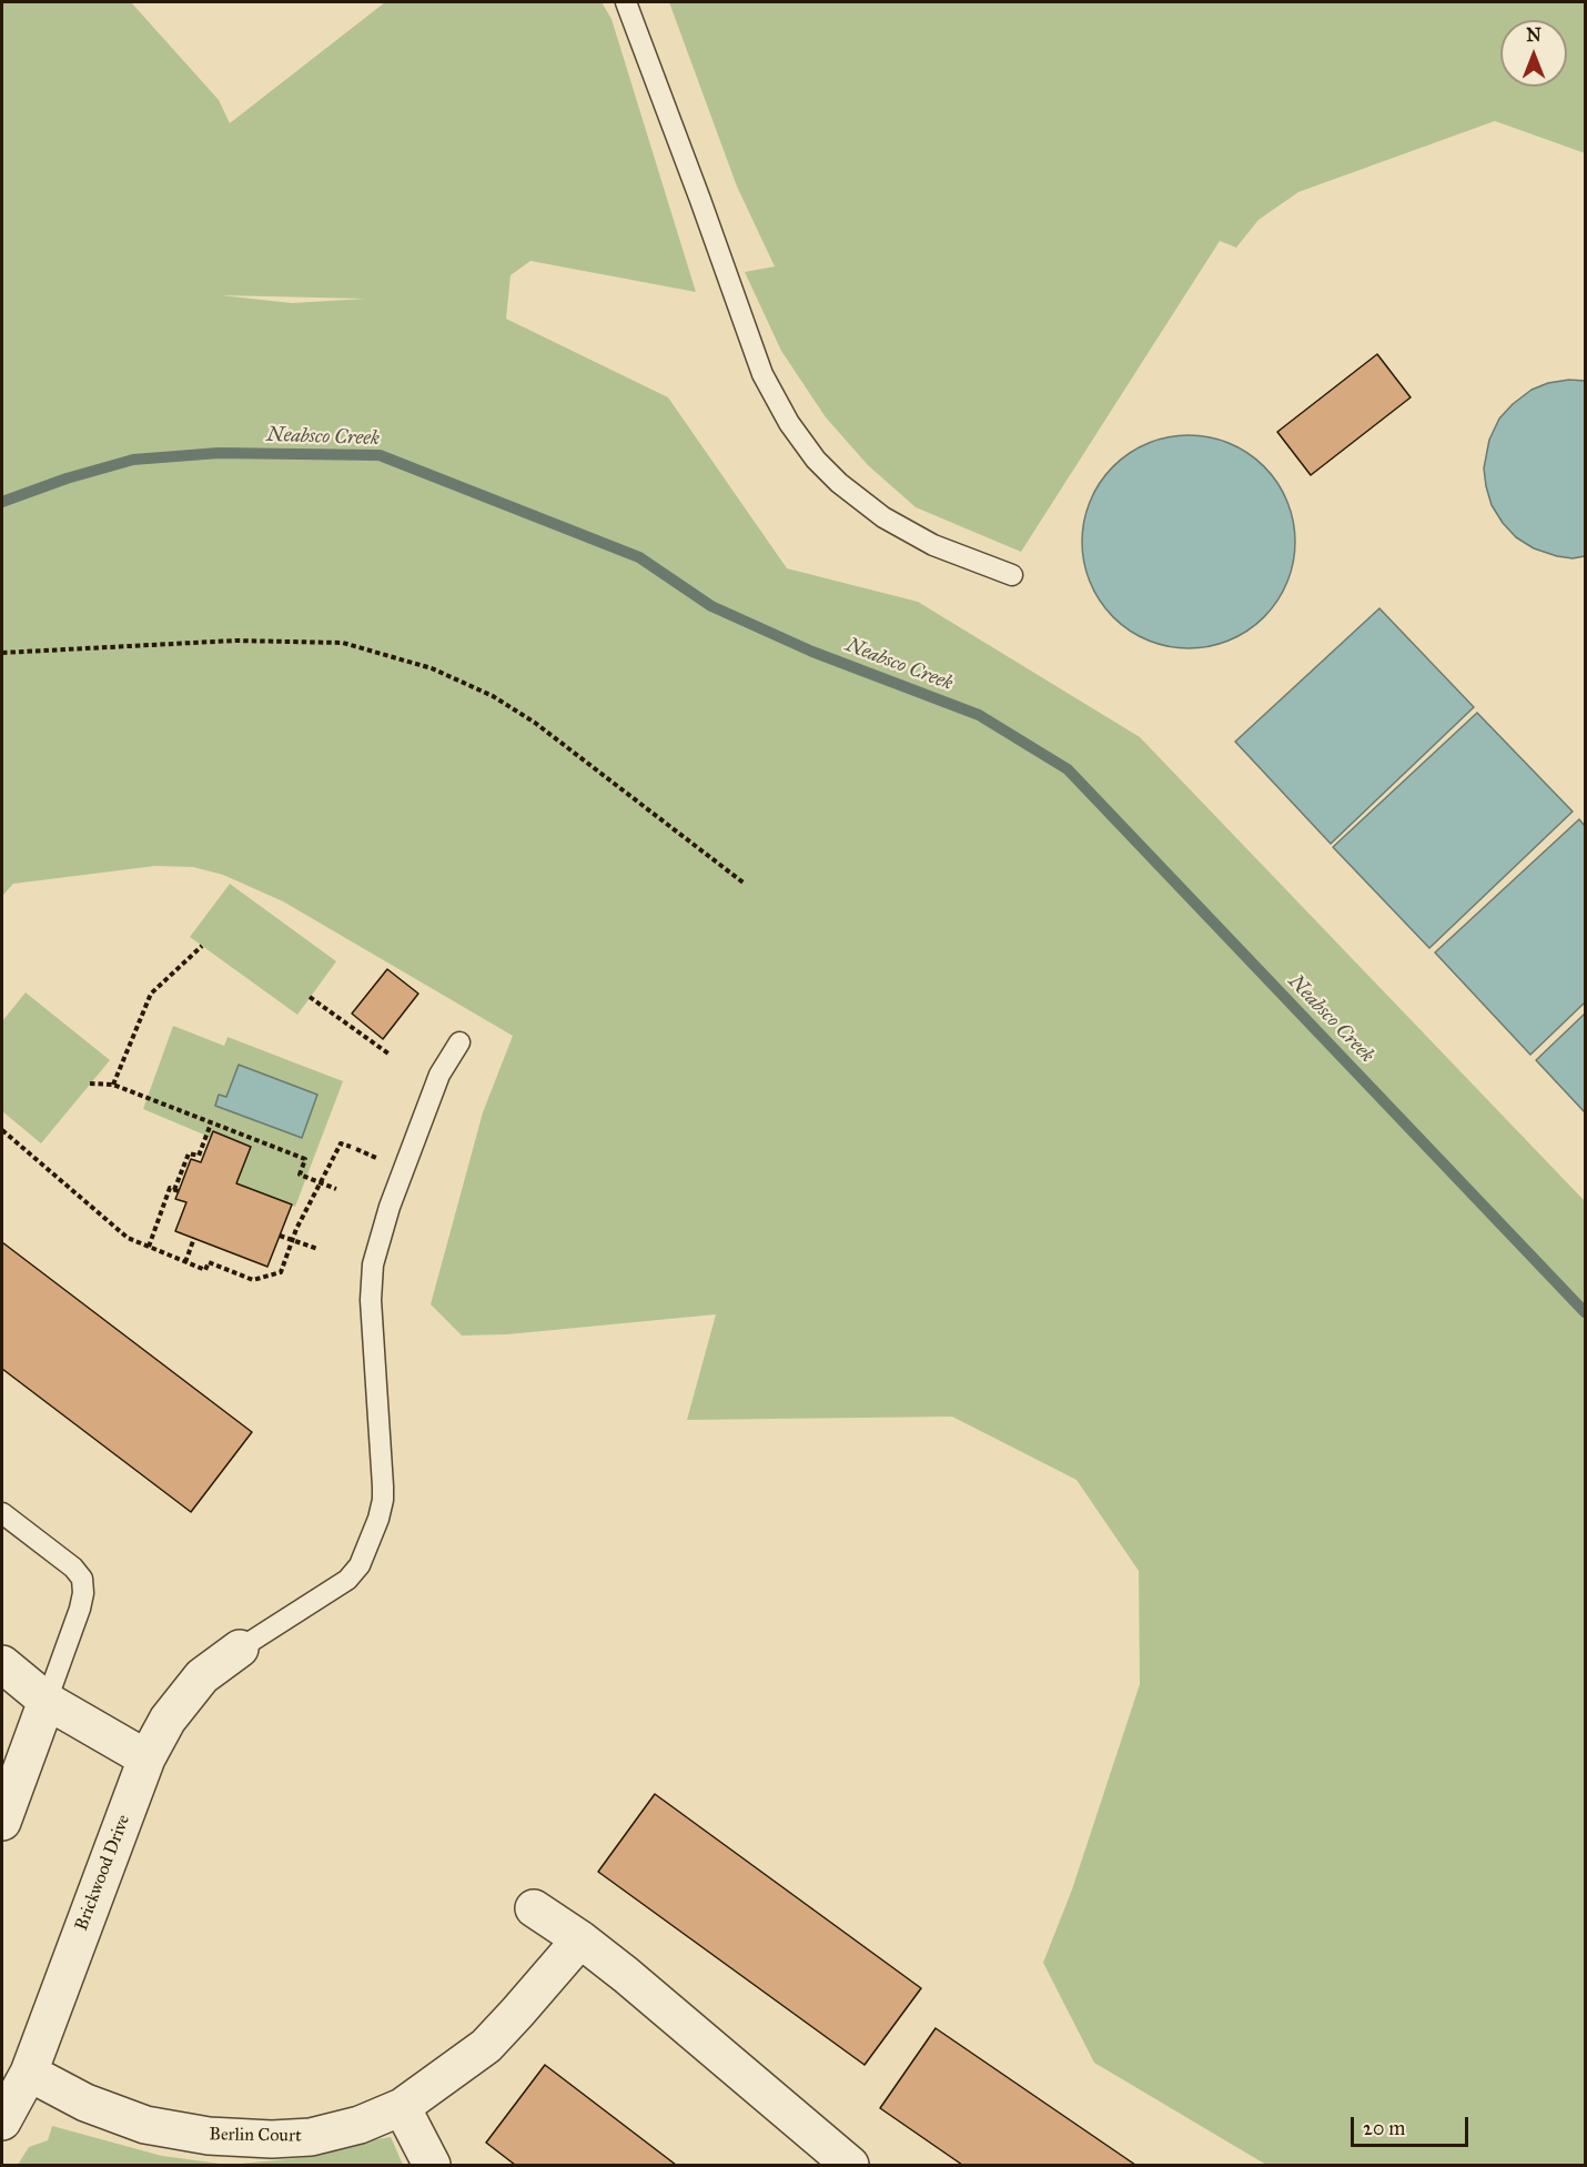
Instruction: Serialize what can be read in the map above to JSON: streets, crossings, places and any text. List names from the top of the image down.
{
  "streets": {
    "street": ["Brickwood Drive", "Berlin Court"]
  },
  "crossings": [
    ["Brickwood Drive", "Berlin Court"]
  ],
  "water": ["Neabsco Creek"],
  "scale_bar": "20 m",
  "north": "top"
}
